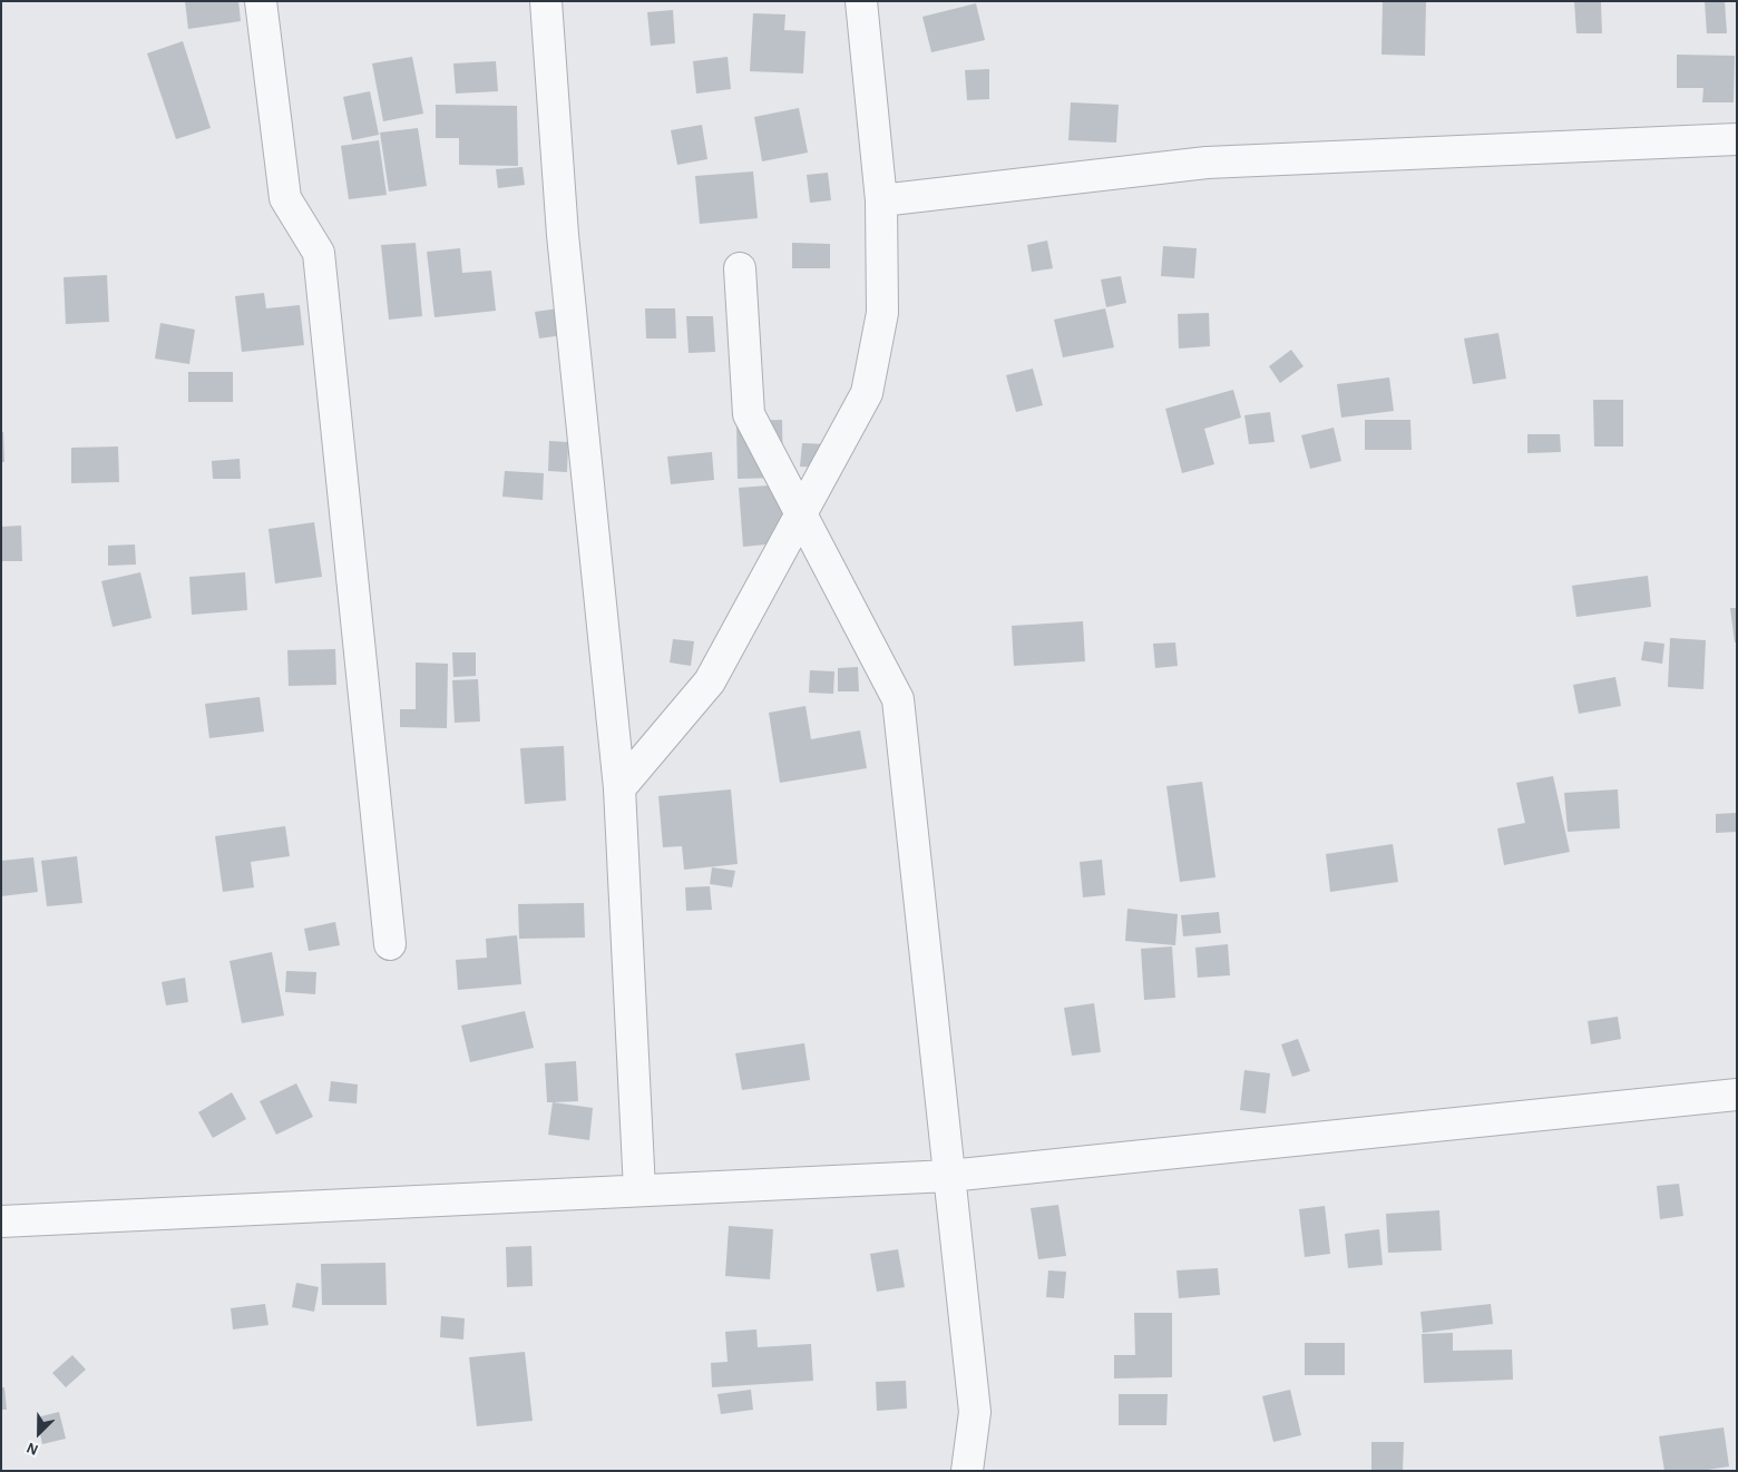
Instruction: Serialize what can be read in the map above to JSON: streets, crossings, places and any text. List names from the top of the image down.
{
  "north": "bottom left"
}
